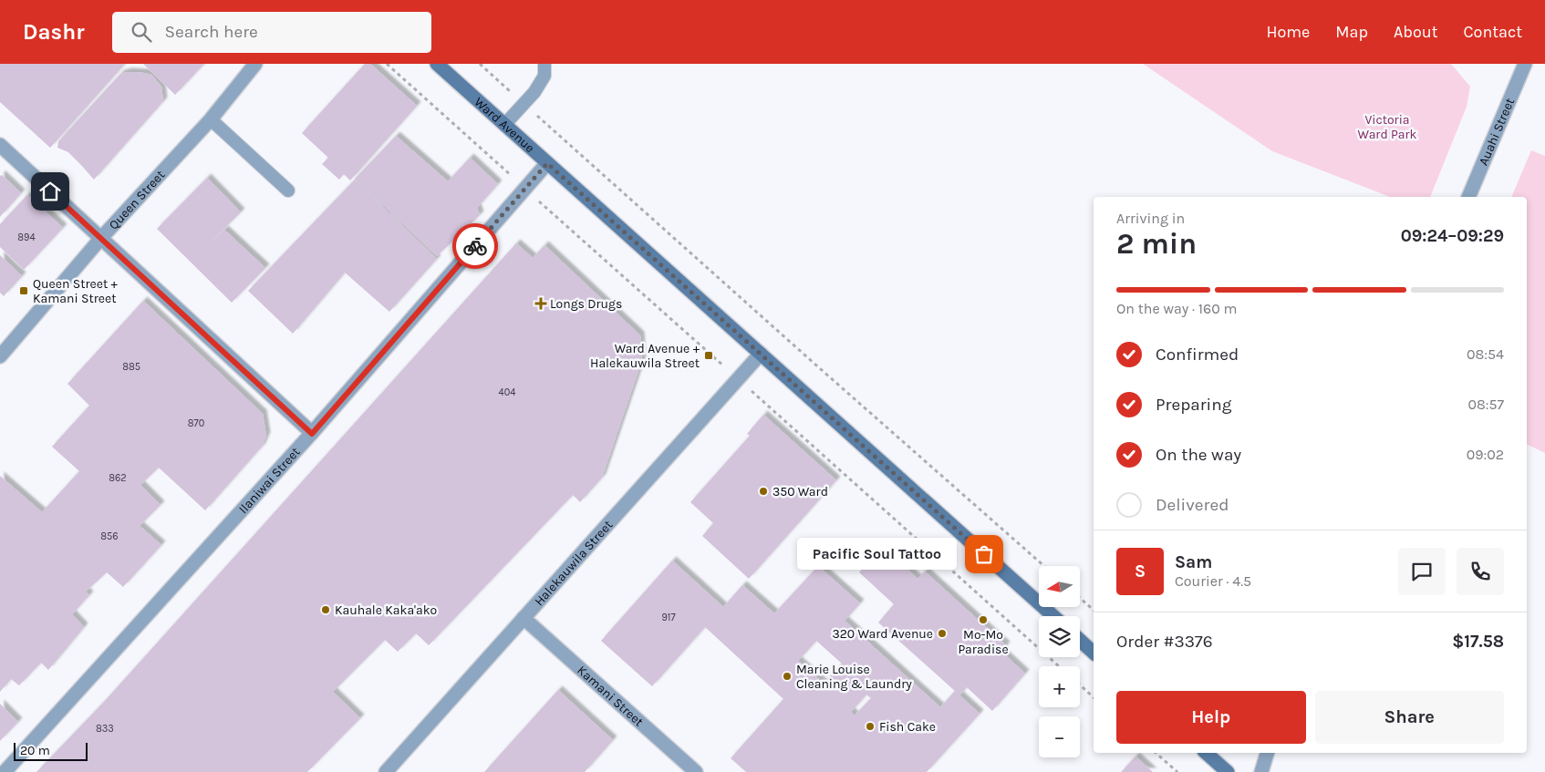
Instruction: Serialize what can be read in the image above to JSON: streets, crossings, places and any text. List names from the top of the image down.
{
  "streets": {
    "main road": ["Ward Avenue"],
    "street": [
      "Auahi Street",
      "Queen Street",
      "Ilaniwai Street",
      "Halekauwila Street",
      "Kamani Street"
    ]
  },
  "crossings": [
    ["Ward Avenue", "Ilaniwai Street"],
    ["Ward Avenue", "Halekauwila Street"],
    ["Halekauwila Street", "Kamani Street"]
  ],
  "parks": ["Victoria Ward Park"],
  "places": {
    "transit": ["Queen Street + Kamani Street", "Ward Avenue + Halekauwila Street"],
    "health": ["Longs Drugs"],
    "other": [
      "350 Ward",
      "Pacific Soul Tattoo",
      "Kauhale Kaka'ako",
      "Mo-Mo Paradise",
      "320 Ward Avenue",
      "Marie Louise Cleaning & Laundry",
      "Fish Cake"
    ]
  },
  "house_numbers": [
    "894",
    "885",
    "404",
    "870",
    "862",
    "856",
    "917",
    "833"
  ],
  "scale_bar": "20 m",
  "north": "left",
  "page": {
    "header": "Dashr",
    "search": "Search here",
    "nav": [
      "Home",
      "Map",
      "About",
      "Contact"
    ],
    "heading": ["2 min", "Arriving in", "09:24–09:29"],
    "panel": [
      "Sam",
      "Courier · 4.5",
      "Order #3376",
      "$17.58"
    ],
    "bar": "On the way · 160 m",
    "list": [
      ["Confirmed", "08:54"],
      ["Preparing", "08:57"],
      ["On the way", "09:02"],
      "Delivered"
    ],
    "bubble": "Pacific Soul Tattoo",
    "round": "S",
    "map_buttons": ["+", "−"],
    "buttons": ["Help", "Share"],
    "scale": "20 m"
  }
}
